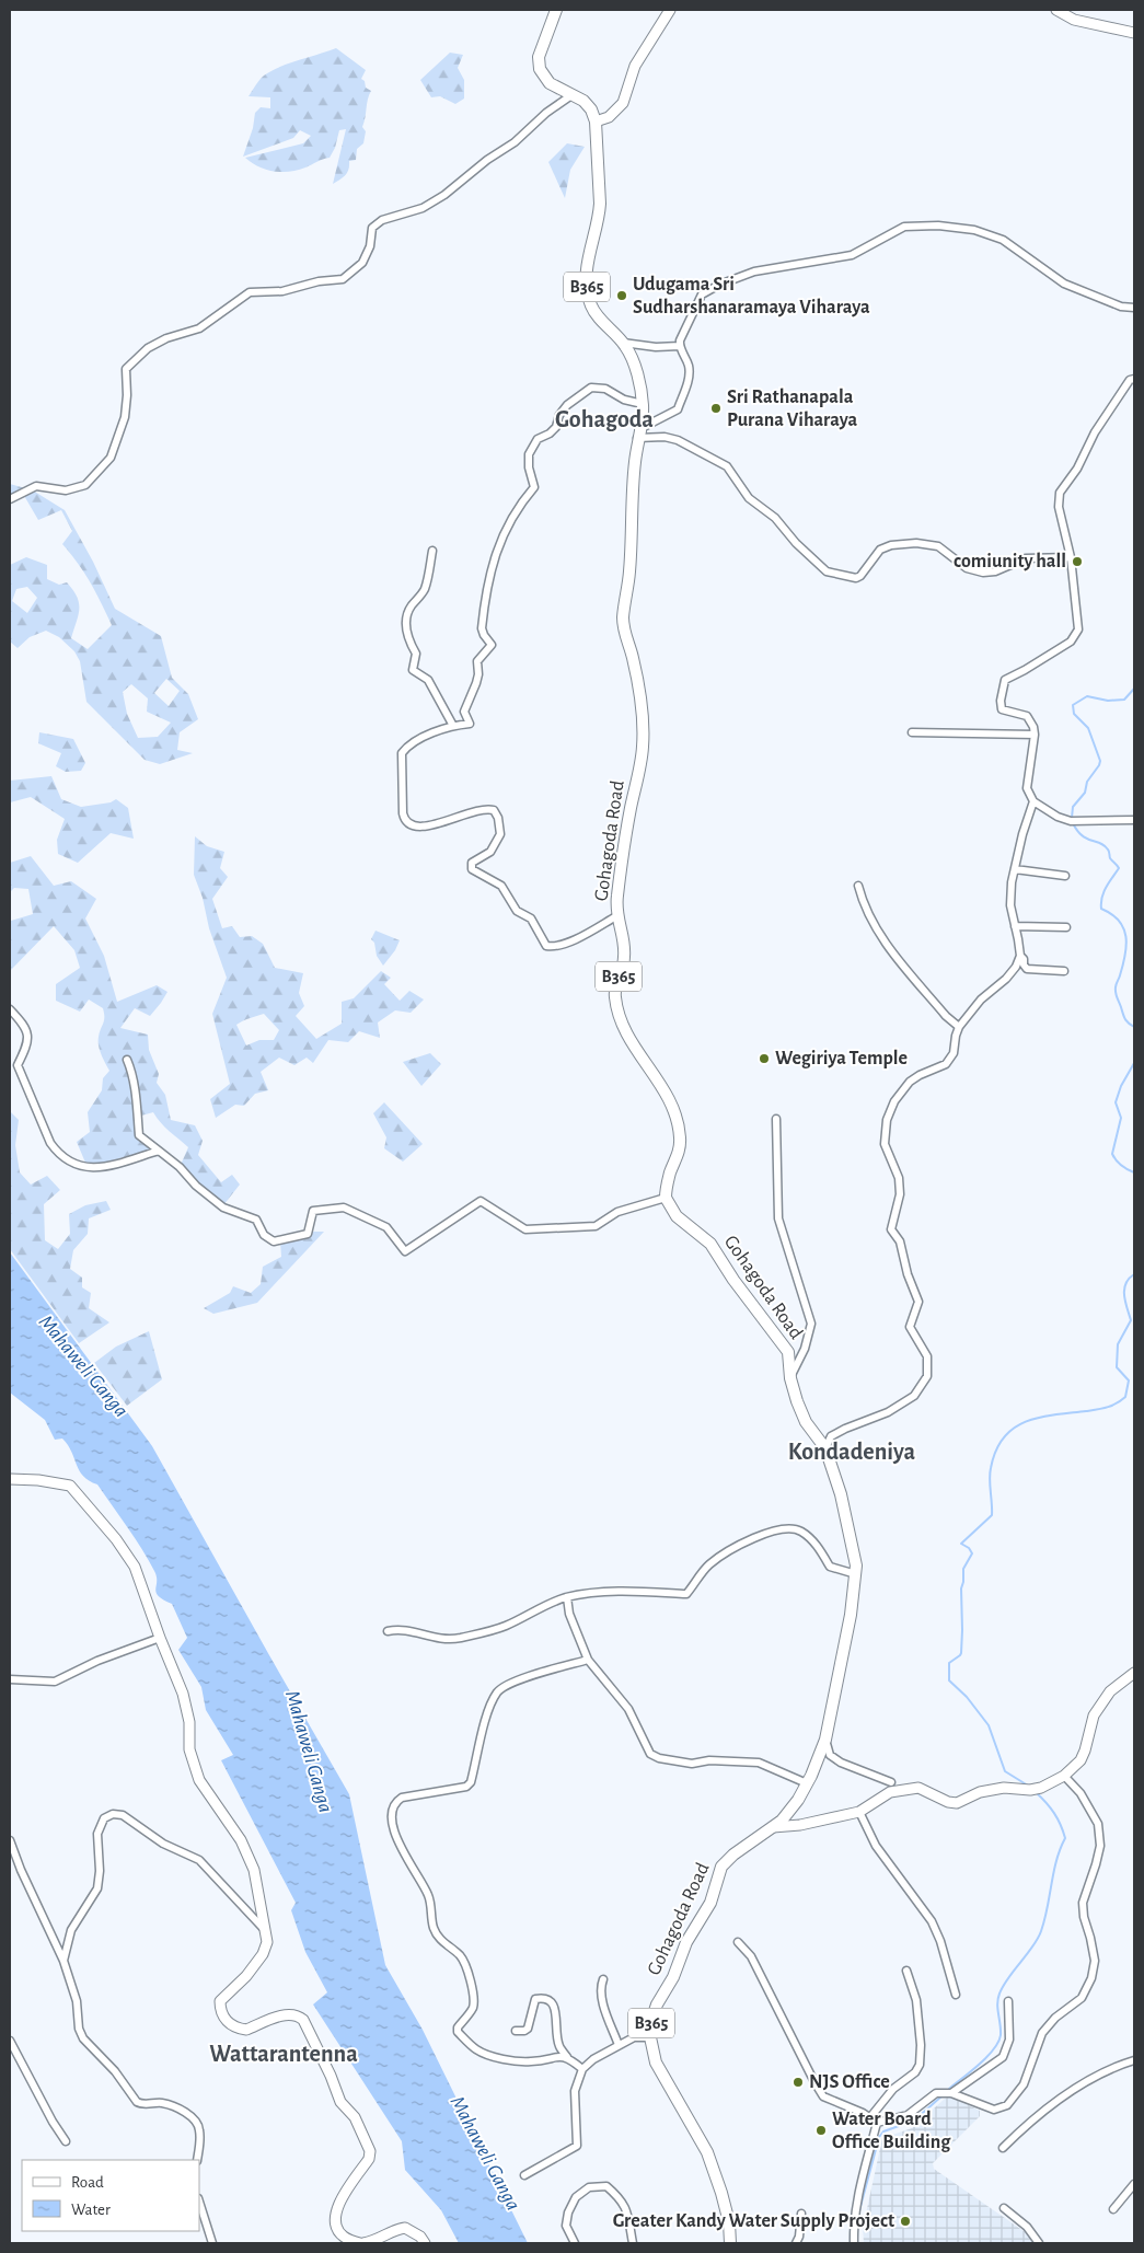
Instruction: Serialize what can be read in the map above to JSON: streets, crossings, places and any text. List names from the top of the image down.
{
  "streets": {
    "main road": ["B365", "Gohagoda Road"]
  },
  "crossings": [
    ["B365", "Gohagoda Road"]
  ],
  "districts": ["Gohagoda", "Kondadeniya", "Wattarantenna"],
  "water": ["Mahaweli Ganga"],
  "places": [
    "Udugama Sri Sudharshanaramaya Viharaya",
    "Sri Rathanapala Purana Viharaya",
    "comiunity hall",
    "Wegiriya Temple",
    "NJS Office",
    "Water Board Office Building",
    "Greater Kandy Water Supply Project"
  ],
  "legend": ["Road", "Water"]
}
